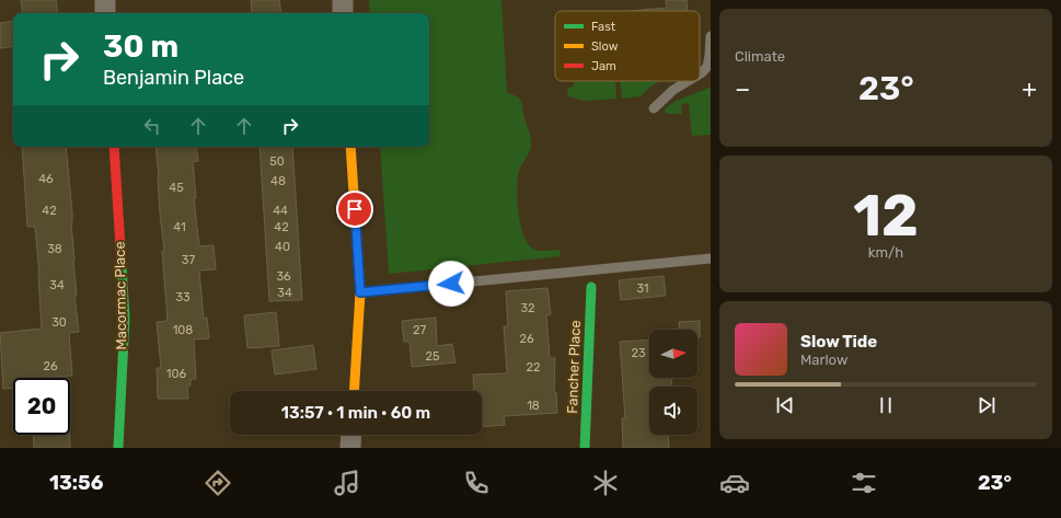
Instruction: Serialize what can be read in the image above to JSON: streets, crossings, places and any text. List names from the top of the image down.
{
  "streets": {
    "street": ["Macormac Place", "Fancher Place"]
  },
  "house_numbers": [
    "50",
    "46",
    "48",
    "45",
    "42",
    "44",
    "41",
    "42",
    "40",
    "38",
    "37",
    "36",
    "34",
    "31",
    "34",
    "33",
    "32",
    "30",
    "108",
    "27",
    "26",
    "23",
    "25",
    "26",
    "22",
    "106",
    "18"
  ],
  "legend": ["Fast", "Slow", "Jam"],
  "north": "right",
  "page": {
    "tile": [
      "Climate",
      ["12", "km/h"]
    ],
    "turn": ["30 m", "Benjamin Place"],
    "heat": ["−", "23°", "+"],
    "song": ["Slow Tide", "Marlow"],
    "limit": "20",
    "trip": "13:57 · 1 min · 60 m",
    "tabs": ["13:56", "23°"]
  }
}
